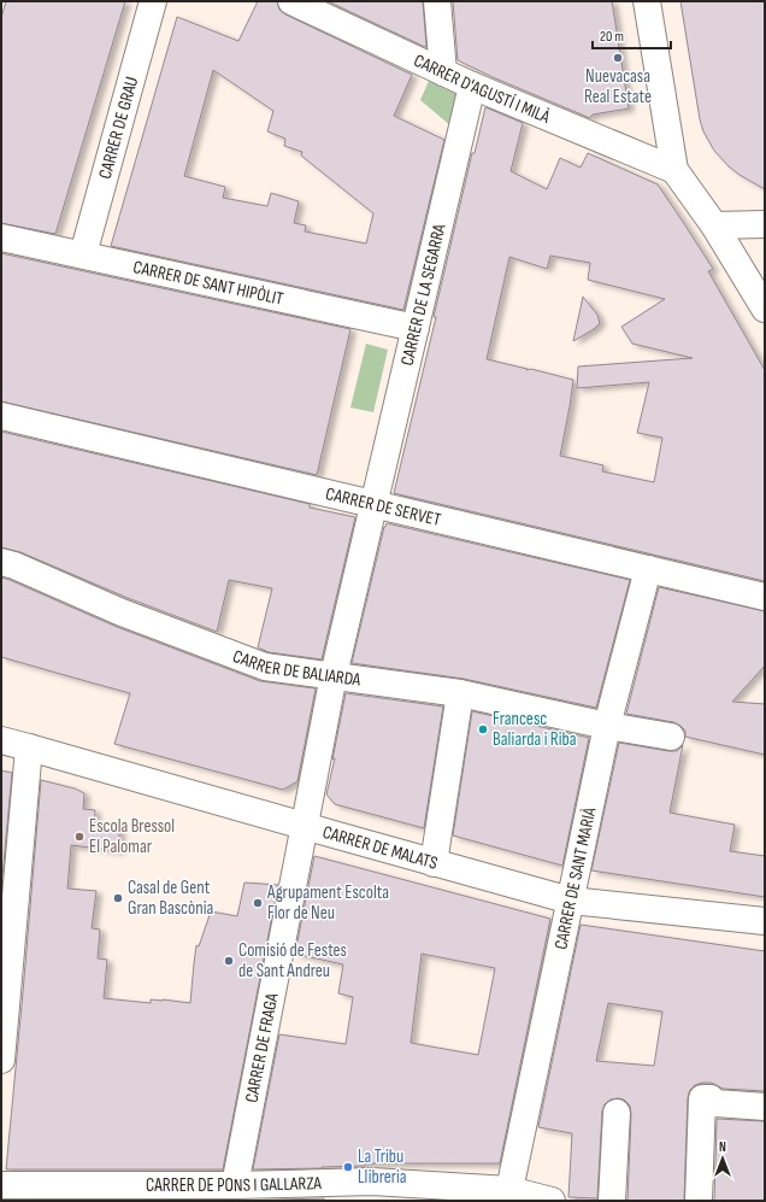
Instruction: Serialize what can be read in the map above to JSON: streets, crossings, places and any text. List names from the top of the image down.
{
  "streets": {
    "street": [
      "CARRER D'AGUSTÍ I MILÀ",
      "CARRER DE GRAU",
      "CARRER DE SANT HIPÒLIT",
      "CARRER DE LA SEGARRA",
      "CARRER DE SERVET",
      "CARRER DE BALIARDA",
      "CARRER DE MALATS",
      "CARRER DE SANT MARIÀ",
      "CARRER DE FRAGA",
      "CARRER DE PONS I GALLARZA"
    ]
  },
  "crossings": [
    ["CARRER D'AGUSTÍ I MILÀ", "CARRER DE LA SEGARRA"],
    ["CARRER DE GRAU", "CARRER DE SANT HIPÒLIT"],
    ["CARRER DE SANT HIPÒLIT", "CARRER DE LA SEGARRA"],
    ["CARRER DE LA SEGARRA", "CARRER DE SERVET"],
    ["CARRER DE LA SEGARRA", "CARRER DE BALIARDA"],
    ["CARRER DE LA SEGARRA", "CARRER DE FRAGA"],
    ["CARRER DE SERVET", "CARRER DE SANT MARIÀ"],
    ["CARRER DE BALIARDA", "CARRER DE SANT MARIÀ"],
    ["CARRER DE BALIARDA", "CARRER DE FRAGA"],
    ["CARRER DE MALATS", "CARRER DE SANT MARIÀ"],
    ["CARRER DE MALATS", "CARRER DE FRAGA"],
    ["CARRER DE SANT MARIÀ", "CARRER DE PONS I GALLARZA"],
    ["CARRER DE FRAGA", "CARRER DE PONS I GALLARZA"]
  ],
  "places": [
    "Nuevacasa Real Estate",
    "Francesc Baliarda i Riba",
    "Escola Bressol El Palomar",
    "Casal de Gent Gran Bascònia",
    "Agrupament Escolta Flor de Neu",
    "Comisió de Festes de Sant Andreu",
    "La Tribu Llibreria"
  ],
  "scale_bar": "20 m",
  "north": "top"
}
